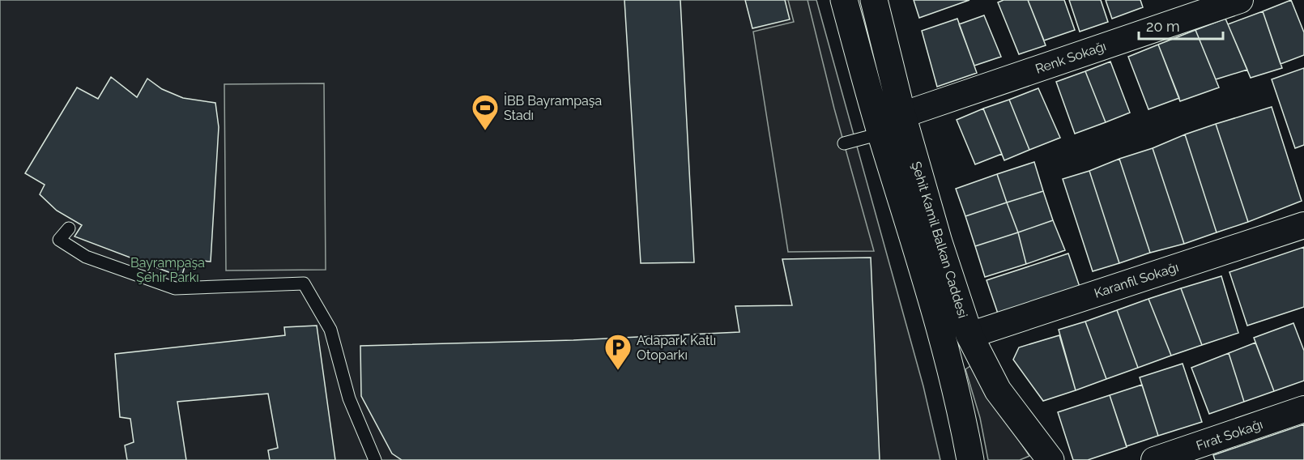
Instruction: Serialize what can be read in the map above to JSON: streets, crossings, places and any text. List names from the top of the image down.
{
  "streets": {
    "main road": ["Şehit Kamil Balkan Caddesi"],
    "street": ["Renk Sokağı", "Karanfil Sokağı", "Fırat Sokağı"]
  },
  "crossings": [
    ["Renk Sokağı", "Şehit Kamil Balkan Caddesi"],
    ["Şehit Kamil Balkan Caddesi", "Karanfil Sokağı"]
  ],
  "parks": ["Bayrampaşa Şehir Parkı"],
  "places": {
    "sports": ["İBB Bayrampaşa Stadı"],
    "parking": ["Adapark Katlı Otoparkı"]
  },
  "scale_bar": "20 m"
}
